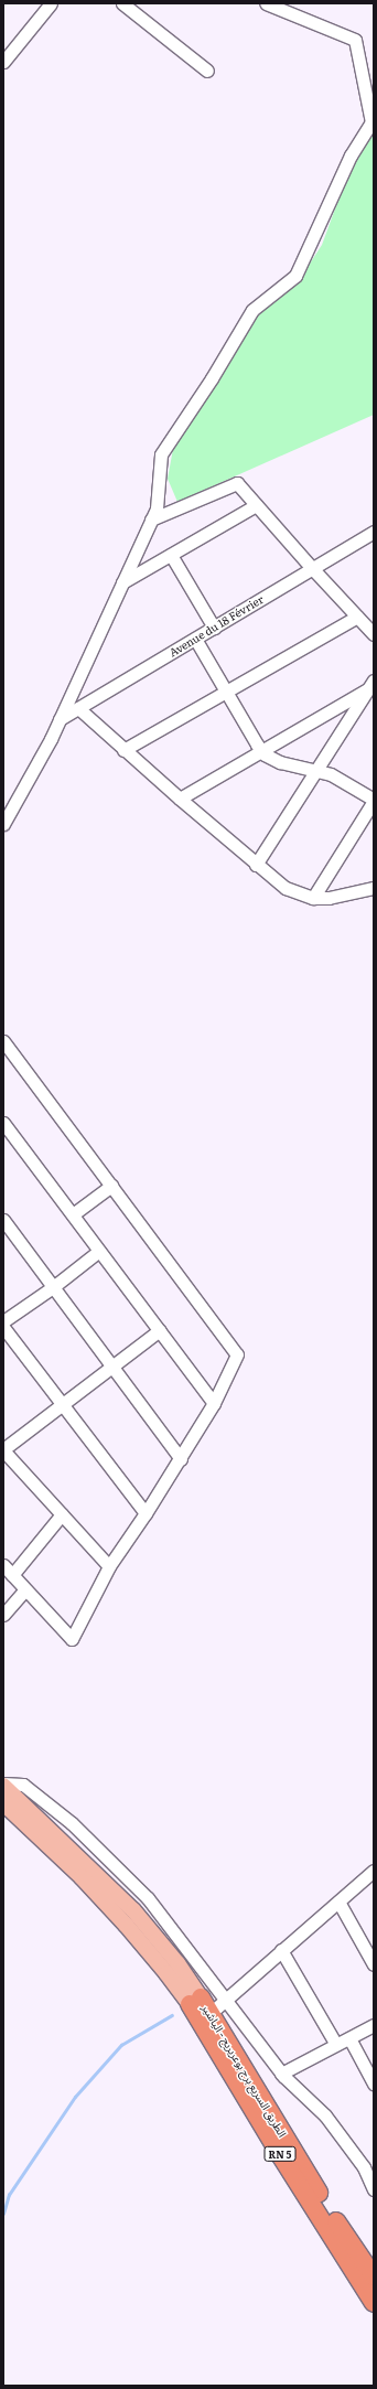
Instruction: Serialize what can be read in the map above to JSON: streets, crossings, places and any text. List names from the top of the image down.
{
  "streets": {
    "highway": ["الطريق السريع برج بوعريريج - الياشير", "RN 5"],
    "street": ["Avenue du 18 Février"]
  },
  "crossings": [
    ["الطريق السريع برج بوعريريج - الياشير", "RN 5"]
  ]
}
